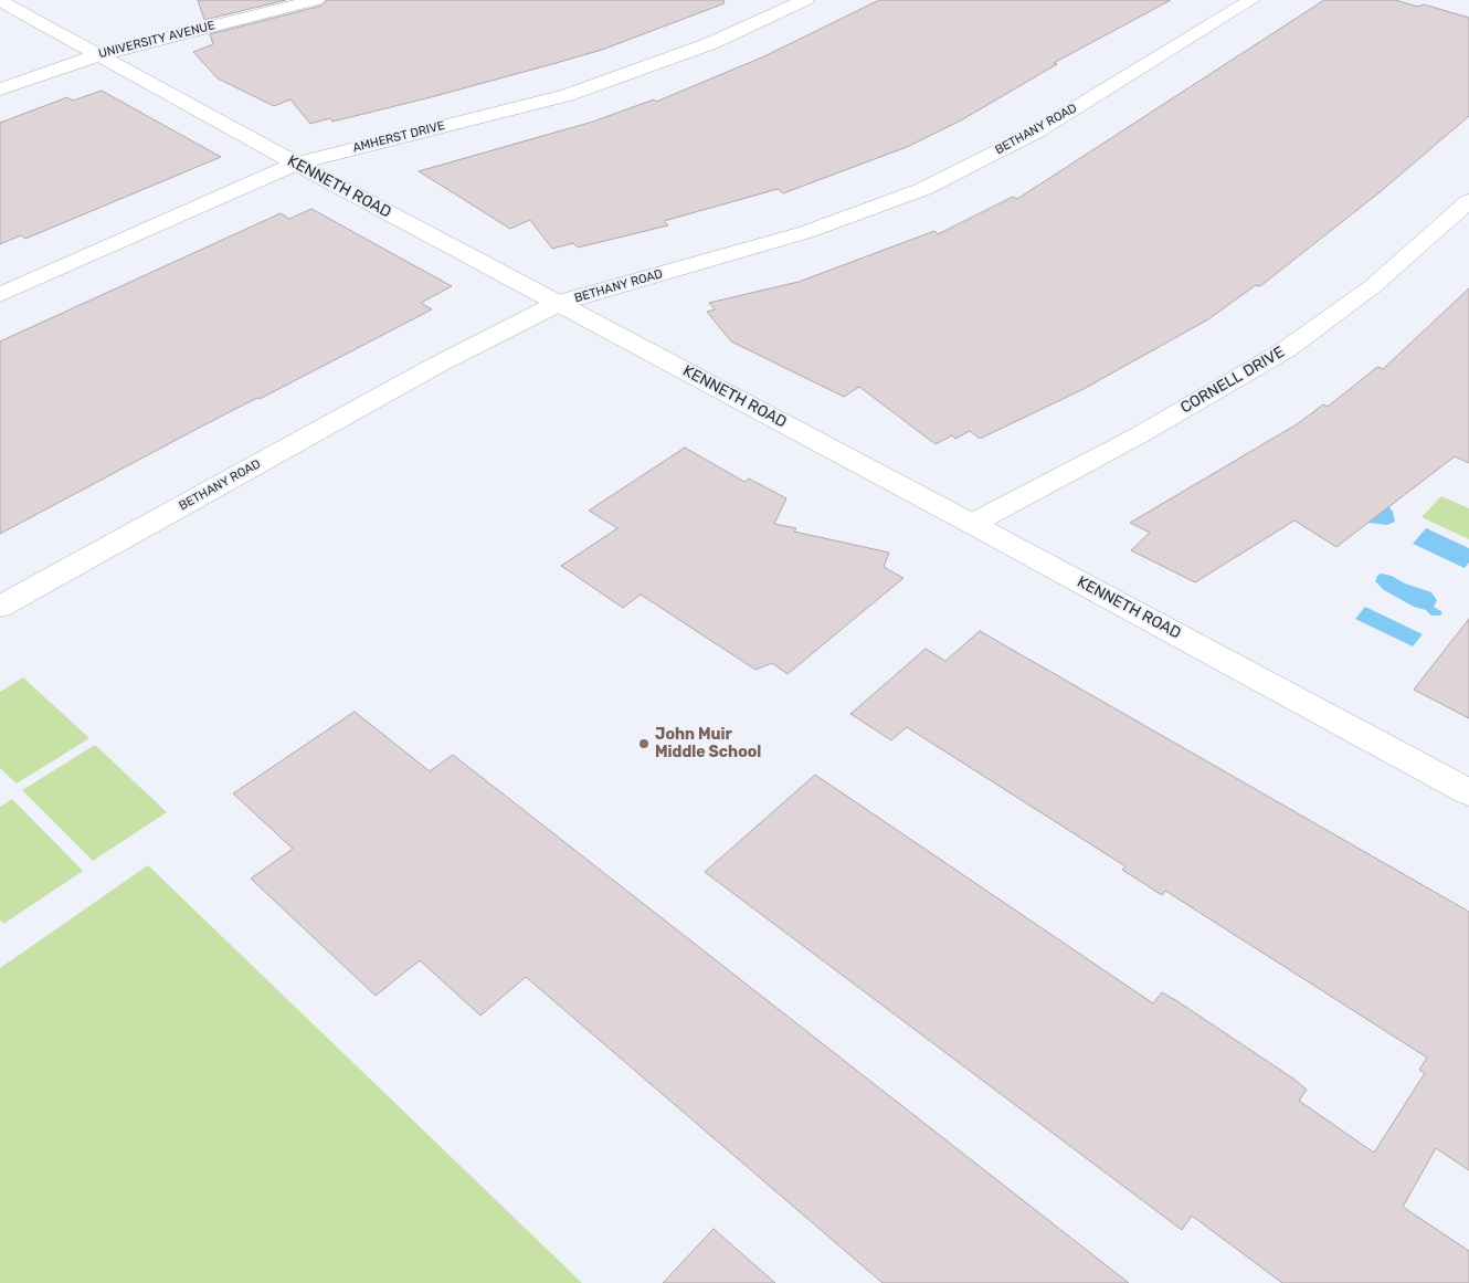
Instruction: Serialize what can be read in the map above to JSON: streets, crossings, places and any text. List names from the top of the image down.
{
  "streets": {
    "street": [
      "UNIVERSITY AVENUE",
      "BETHANY ROAD",
      "AMHERST DRIVE",
      "KENNETH ROAD",
      "CORNELL DRIVE"
    ]
  },
  "crossings": [
    ["UNIVERSITY AVENUE", "KENNETH ROAD"],
    ["BETHANY ROAD", "KENNETH ROAD"],
    ["AMHERST DRIVE", "KENNETH ROAD"],
    ["KENNETH ROAD", "CORNELL DRIVE"]
  ],
  "places": ["John Muir Middle School"]
}
